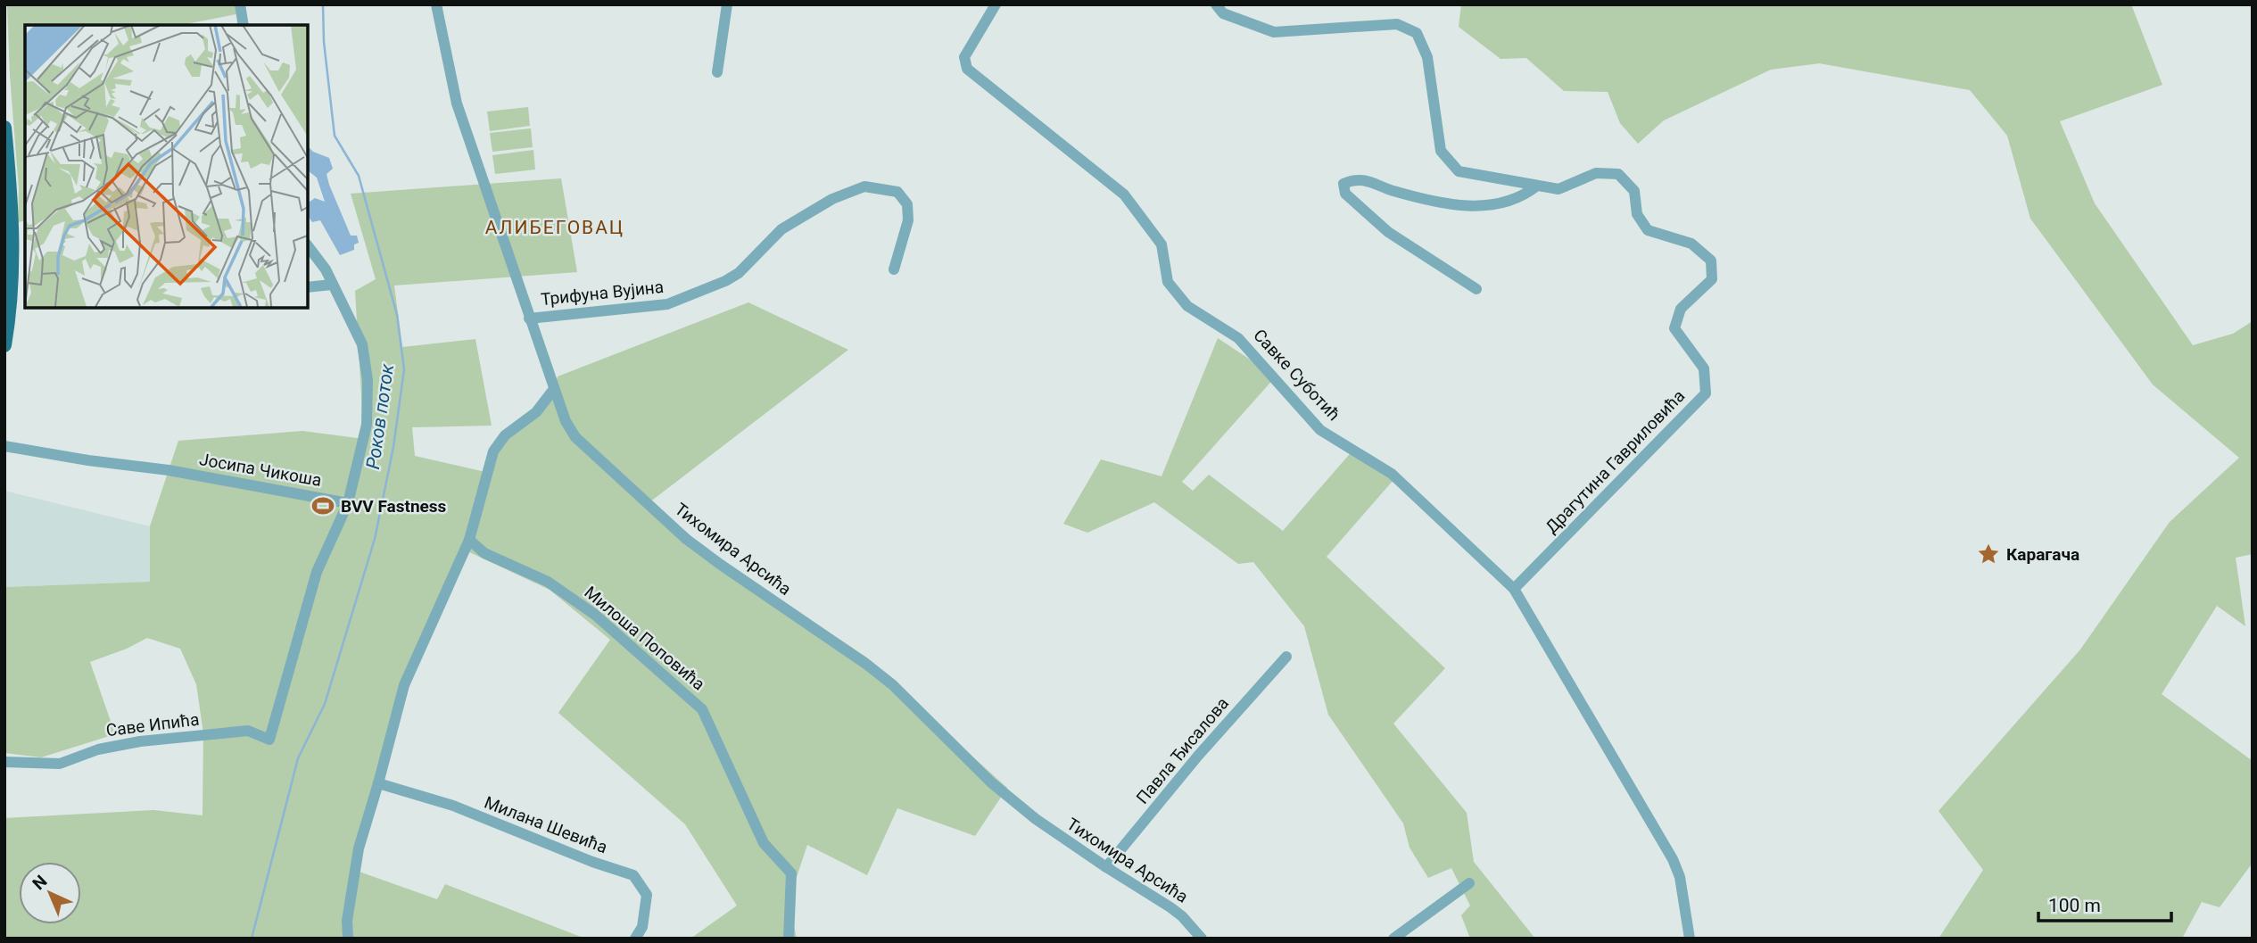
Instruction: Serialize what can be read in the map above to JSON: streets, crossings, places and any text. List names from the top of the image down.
{
  "streets": {
    "street": [
      "Трифуна Вујина",
      "Савке Суботић",
      "Драгутина Гавриловића",
      "Јосипа Чикоша",
      "Тихомира Арсића",
      "Милоша Поповића",
      "Саве Ипића",
      "Павла Ђисалова",
      "Милана Шевића"
    ]
  },
  "crossings": [
    ["Трифуна Вујина", "Тихомира Арсића"],
    ["Савке Суботић", "Драгутина Гавриловића"],
    ["Јосипа Чикоша", "Саве Ипића"],
    ["Тихомира Арсића", "Павла Ђисалова"]
  ],
  "districts": ["АЛИБЕГОВАЦ"],
  "water": ["Роков поток"],
  "places": {
    "sports": ["BVV Fastness"],
    "place": ["Карагача"]
  },
  "scale_bar": "100 m",
  "north": "top left"
}
